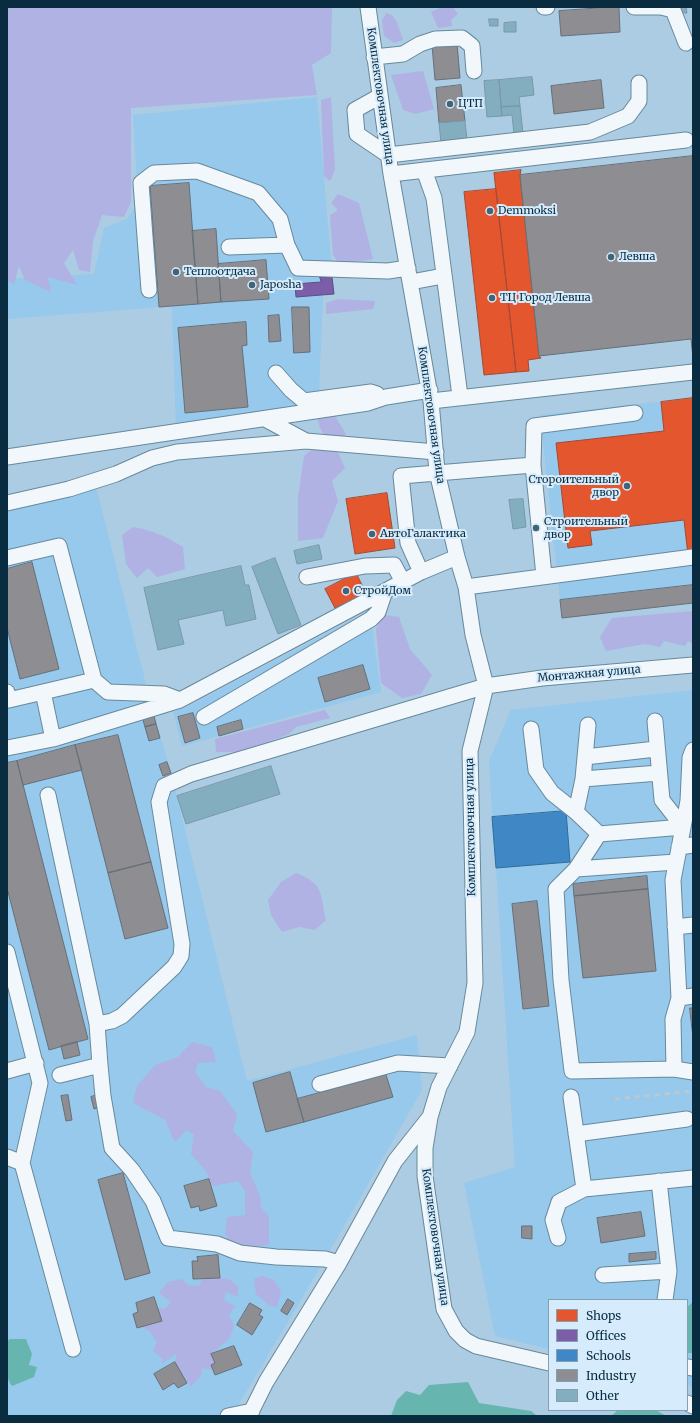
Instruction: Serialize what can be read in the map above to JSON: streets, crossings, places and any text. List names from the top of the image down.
{
  "streets": {
    "street": ["Комплектовочная улица", "Монтажная улица"]
  },
  "crossings": [
    ["Комплектовочная улица", "Монтажная улица"]
  ],
  "places": [
    "ЦТП",
    "Demmoksi",
    "Левша",
    "Теплоотдача",
    "Japosha",
    "ТЦ Город Левша",
    "Стороительный двор",
    "Строительный двор",
    "АвтоГалактика",
    "СтройДом"
  ],
  "legend": [
    "Shops",
    "Offices",
    "Schools",
    "Industry",
    "Other"
  ]
}
